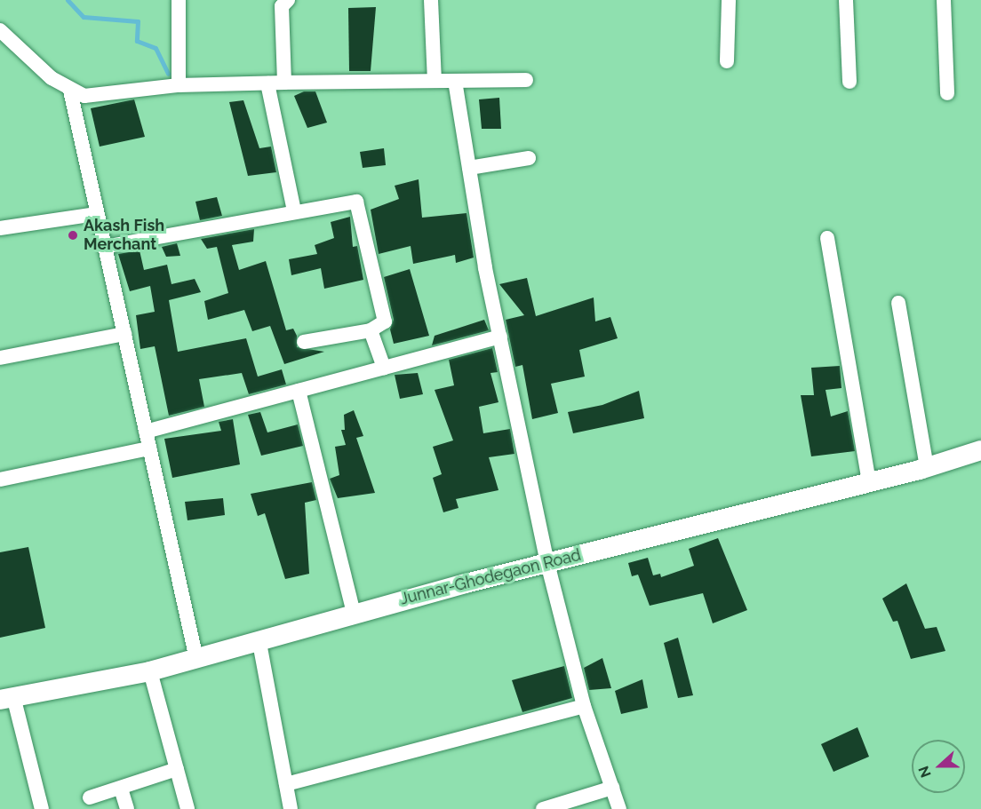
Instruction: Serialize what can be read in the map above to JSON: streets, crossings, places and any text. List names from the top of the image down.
{
  "streets": {
    "main road": ["Junnar-Ghodegaon Road"]
  },
  "places": ["Akash Fish Merchant"],
  "north": "left"
}
